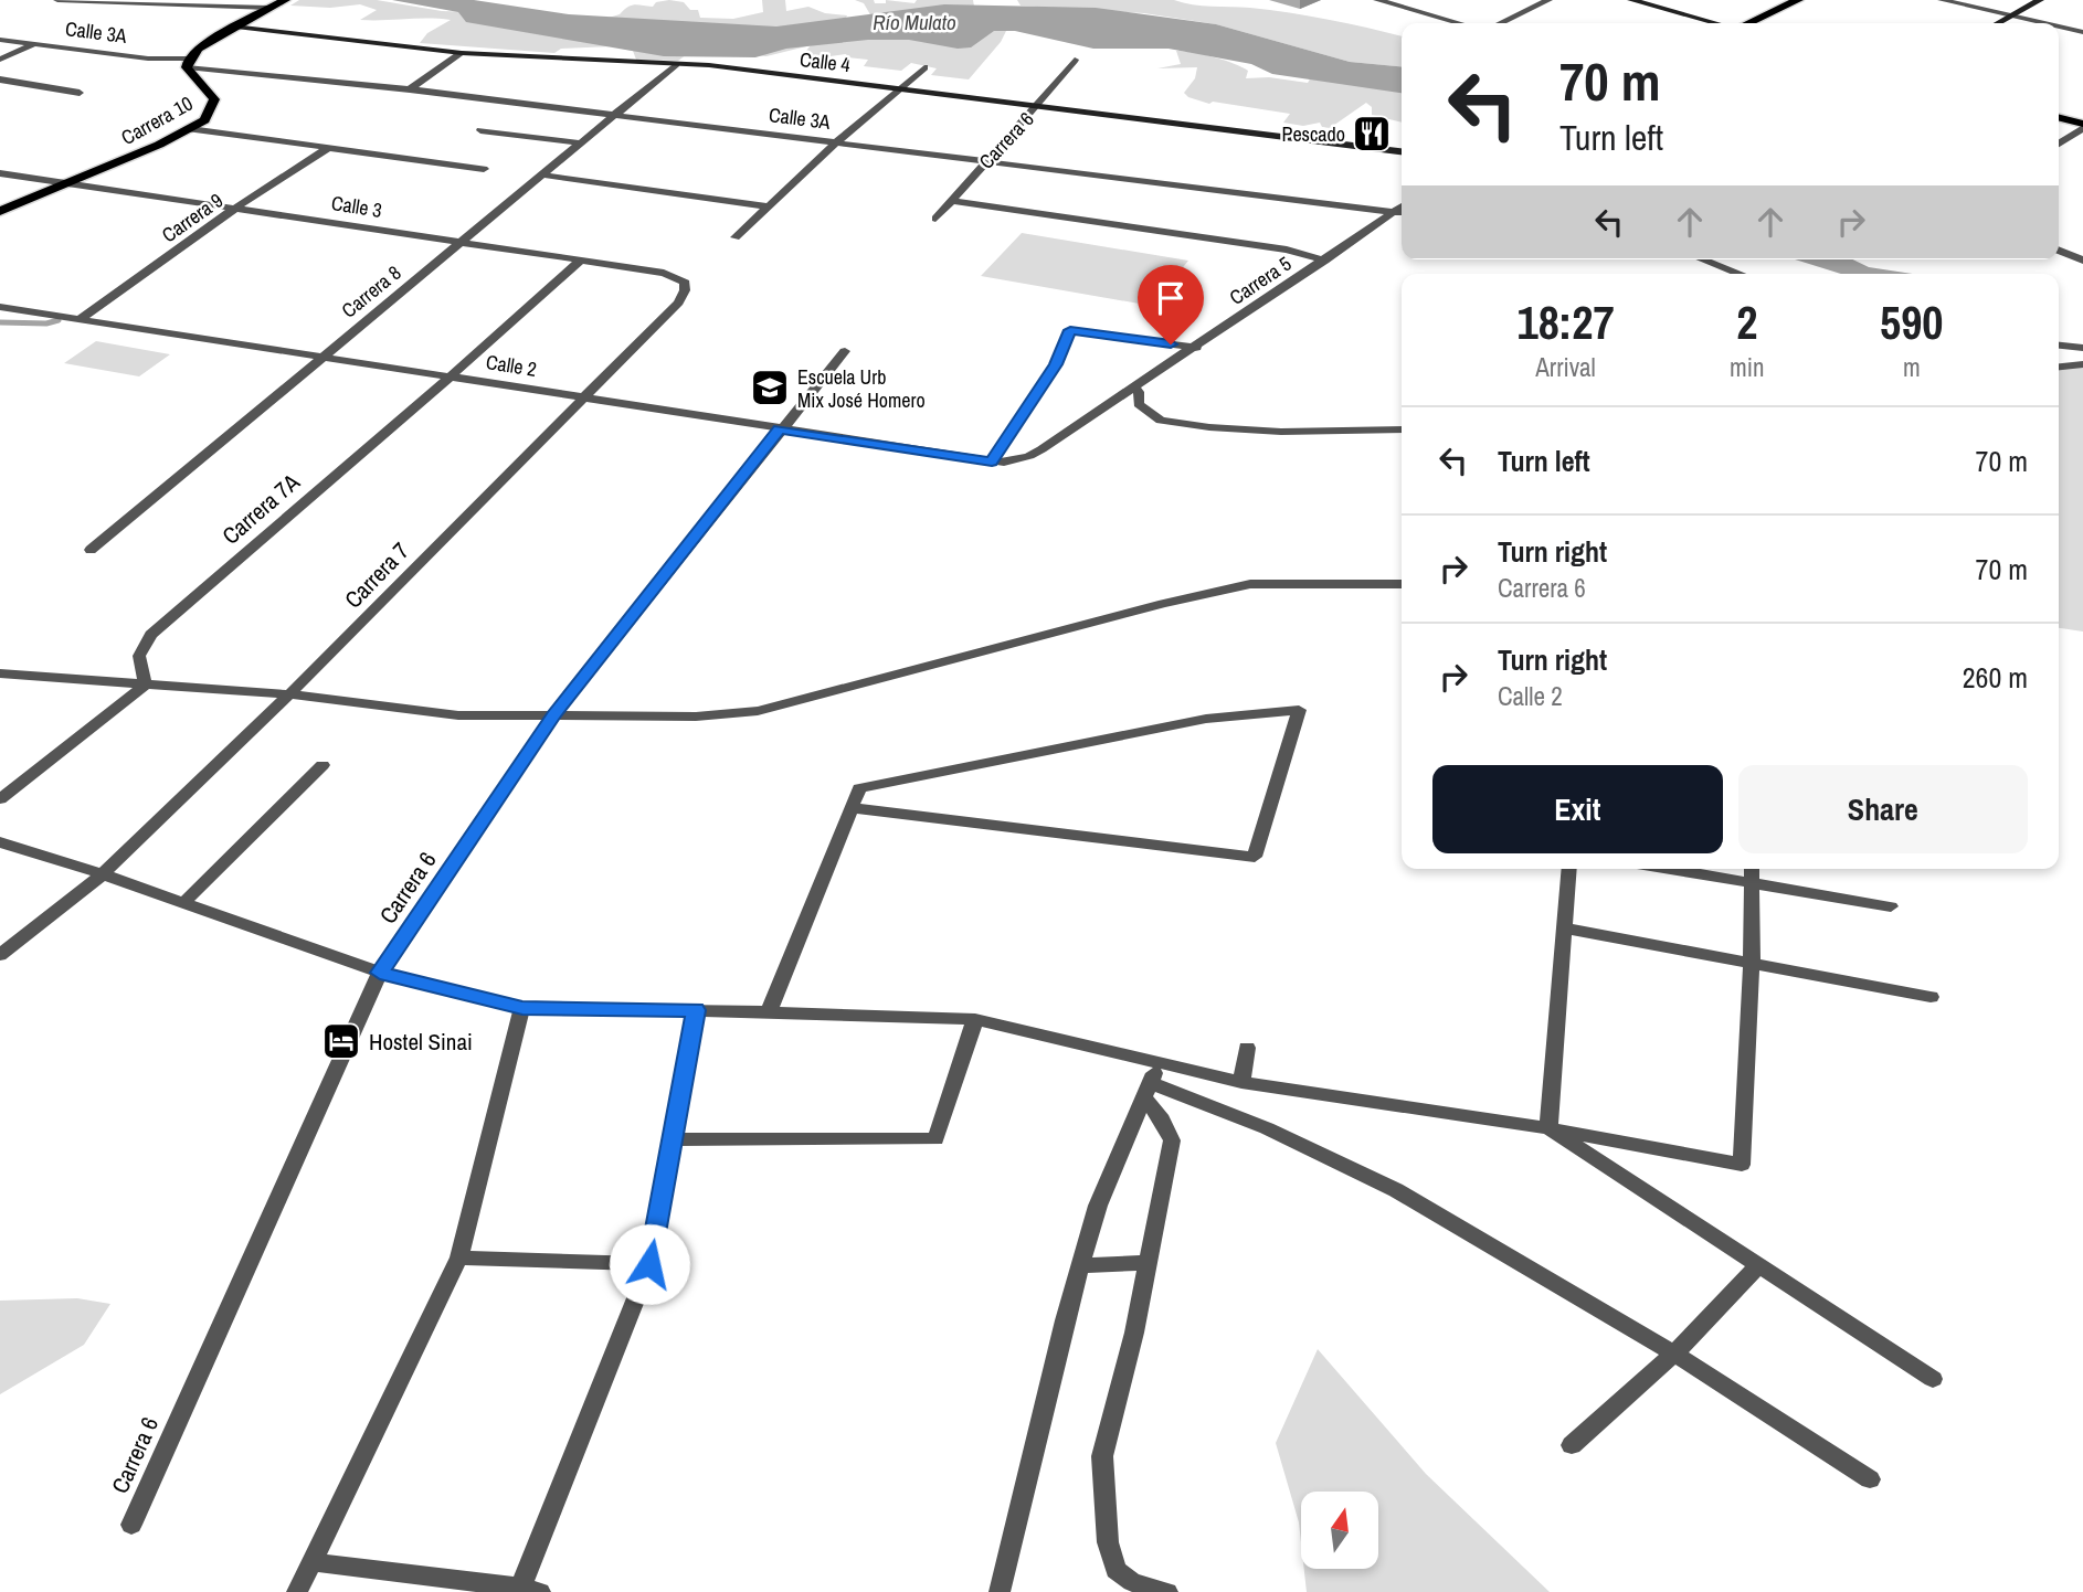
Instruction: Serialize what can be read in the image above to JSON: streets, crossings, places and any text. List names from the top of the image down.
{
  "streets": {
    "main road": ["Calle 4", "Carrera 10"],
    "street": [
      "Calle 3A",
      "Carrera 6",
      "Calle 3",
      "Carrera 9",
      "Carrera 5",
      "Carrera 8",
      "Calle 2",
      "Carrera 7A",
      "Carrera 7"
    ]
  },
  "crossings": [
    ["Calle 3A", "Carrera 10"],
    ["Calle 3A", "Carrera 6"],
    ["Calle 3A", "Carrera 5"],
    ["Calle 3A", "Carrera 8"],
    ["Calle 4", "Carrera 10"],
    ["Calle 4", "Carrera 6"],
    ["Calle 4", "Carrera 8"],
    ["Carrera 10", "Calle 3"],
    ["Carrera 6", "Calle 2"],
    ["Calle 3", "Carrera 9"],
    ["Calle 3", "Carrera 8"],
    ["Calle 3", "Carrera 7A"],
    ["Calle 3", "Carrera 7"],
    ["Carrera 9", "Calle 2"],
    ["Carrera 5", "Calle 2"],
    ["Carrera 8", "Calle 2"],
    ["Calle 2", "Carrera 7A"],
    ["Calle 2", "Carrera 7"]
  ],
  "water": ["Río Mulato"],
  "places": {
    "restaurant": ["Pescado"],
    "school or university": ["Escuela Urb Mix José Homero"],
    "hotel": ["Hostel Sinai"]
  },
  "north": "top",
  "page": {
    "turn": ["70 m", "Turn left"],
    "eta": [
      "18:27",
      "Arrival",
      "2",
      "min",
      "590",
      "m"
    ],
    "list": [
      {
        "name": "Turn left",
        "value": "70 m"
      },
      {
        "name": "Turn right",
        "note": "Carrera 6",
        "value": "70 m"
      },
      {
        "name": "Turn right",
        "note": "Calle 2",
        "value": "260 m"
      }
    ],
    "buttons": ["Exit", "Share"]
  }
}
